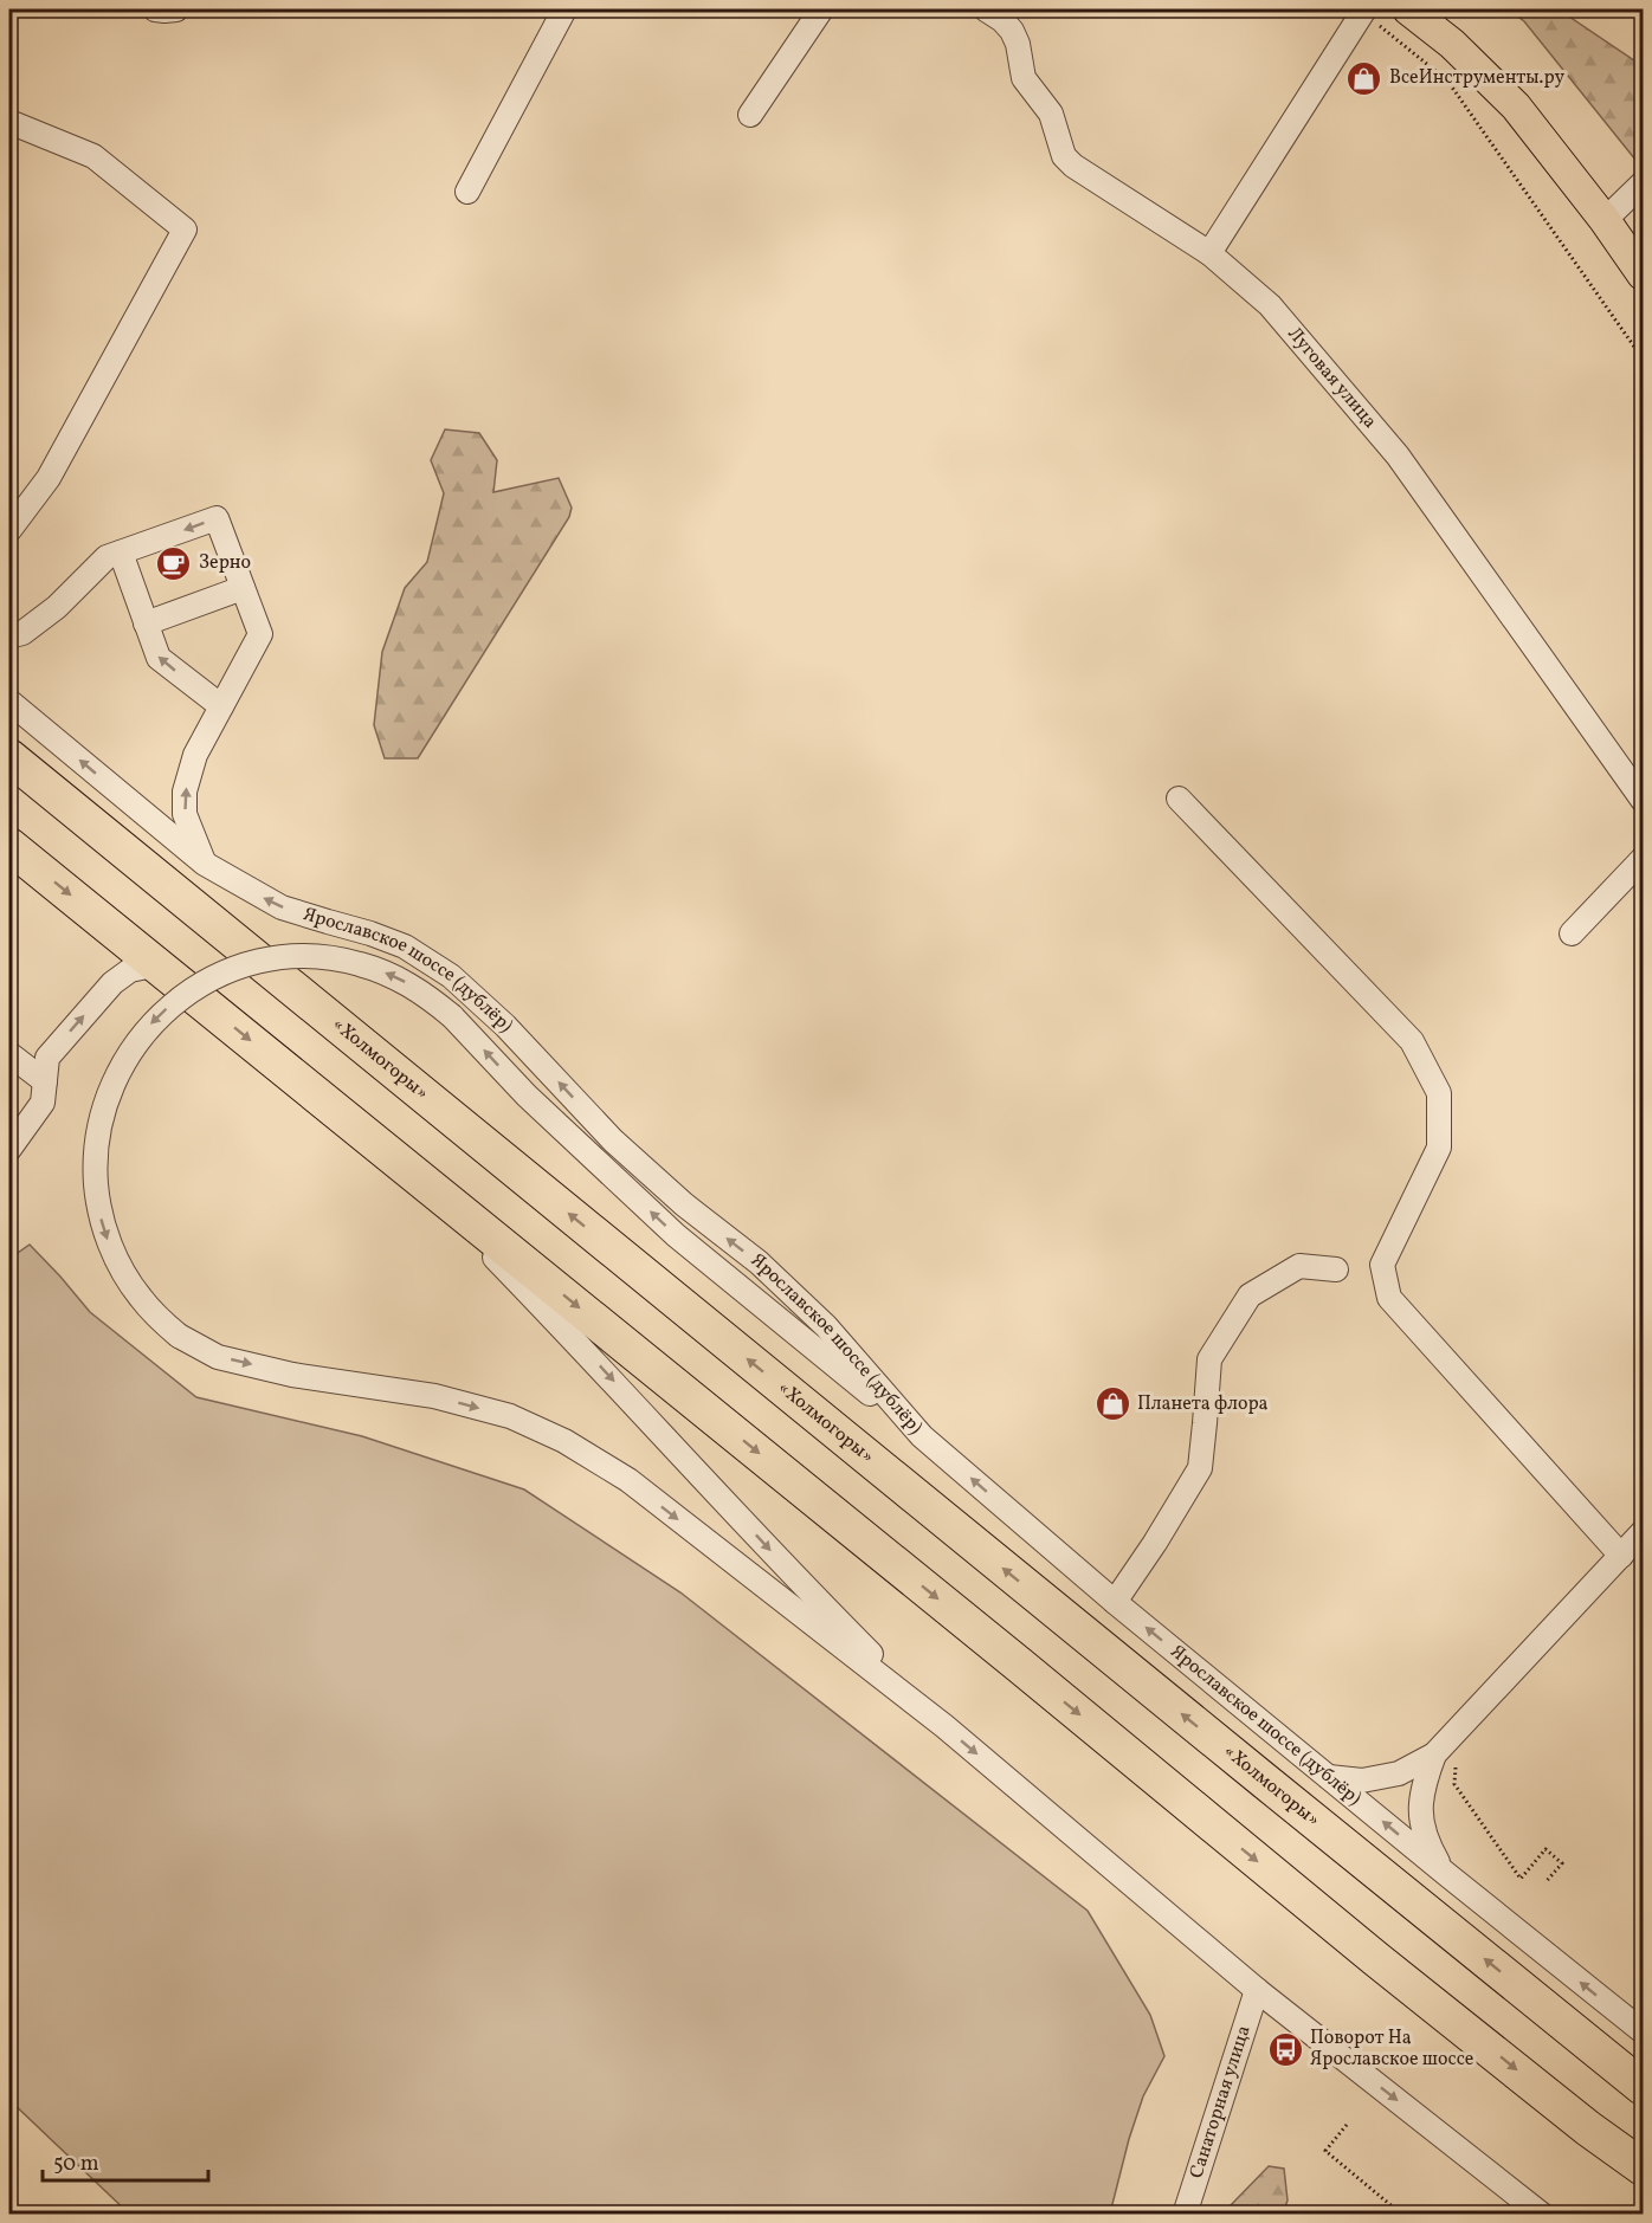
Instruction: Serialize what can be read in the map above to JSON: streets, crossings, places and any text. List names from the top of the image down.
{
  "streets": {
    "highway": ["«Холмогоры»"],
    "street": ["Луговая улица", "Ярославское шоссе (дублёр)", "Санаторная улица"]
  },
  "places": {
    "shop": ["ВсеИнструменты.ру", "Планета флора"],
    "cafe": ["Зерно"],
    "bus stop": ["Поворот На Ярославское шоссе"]
  },
  "scale_bar": "50 m"
}
